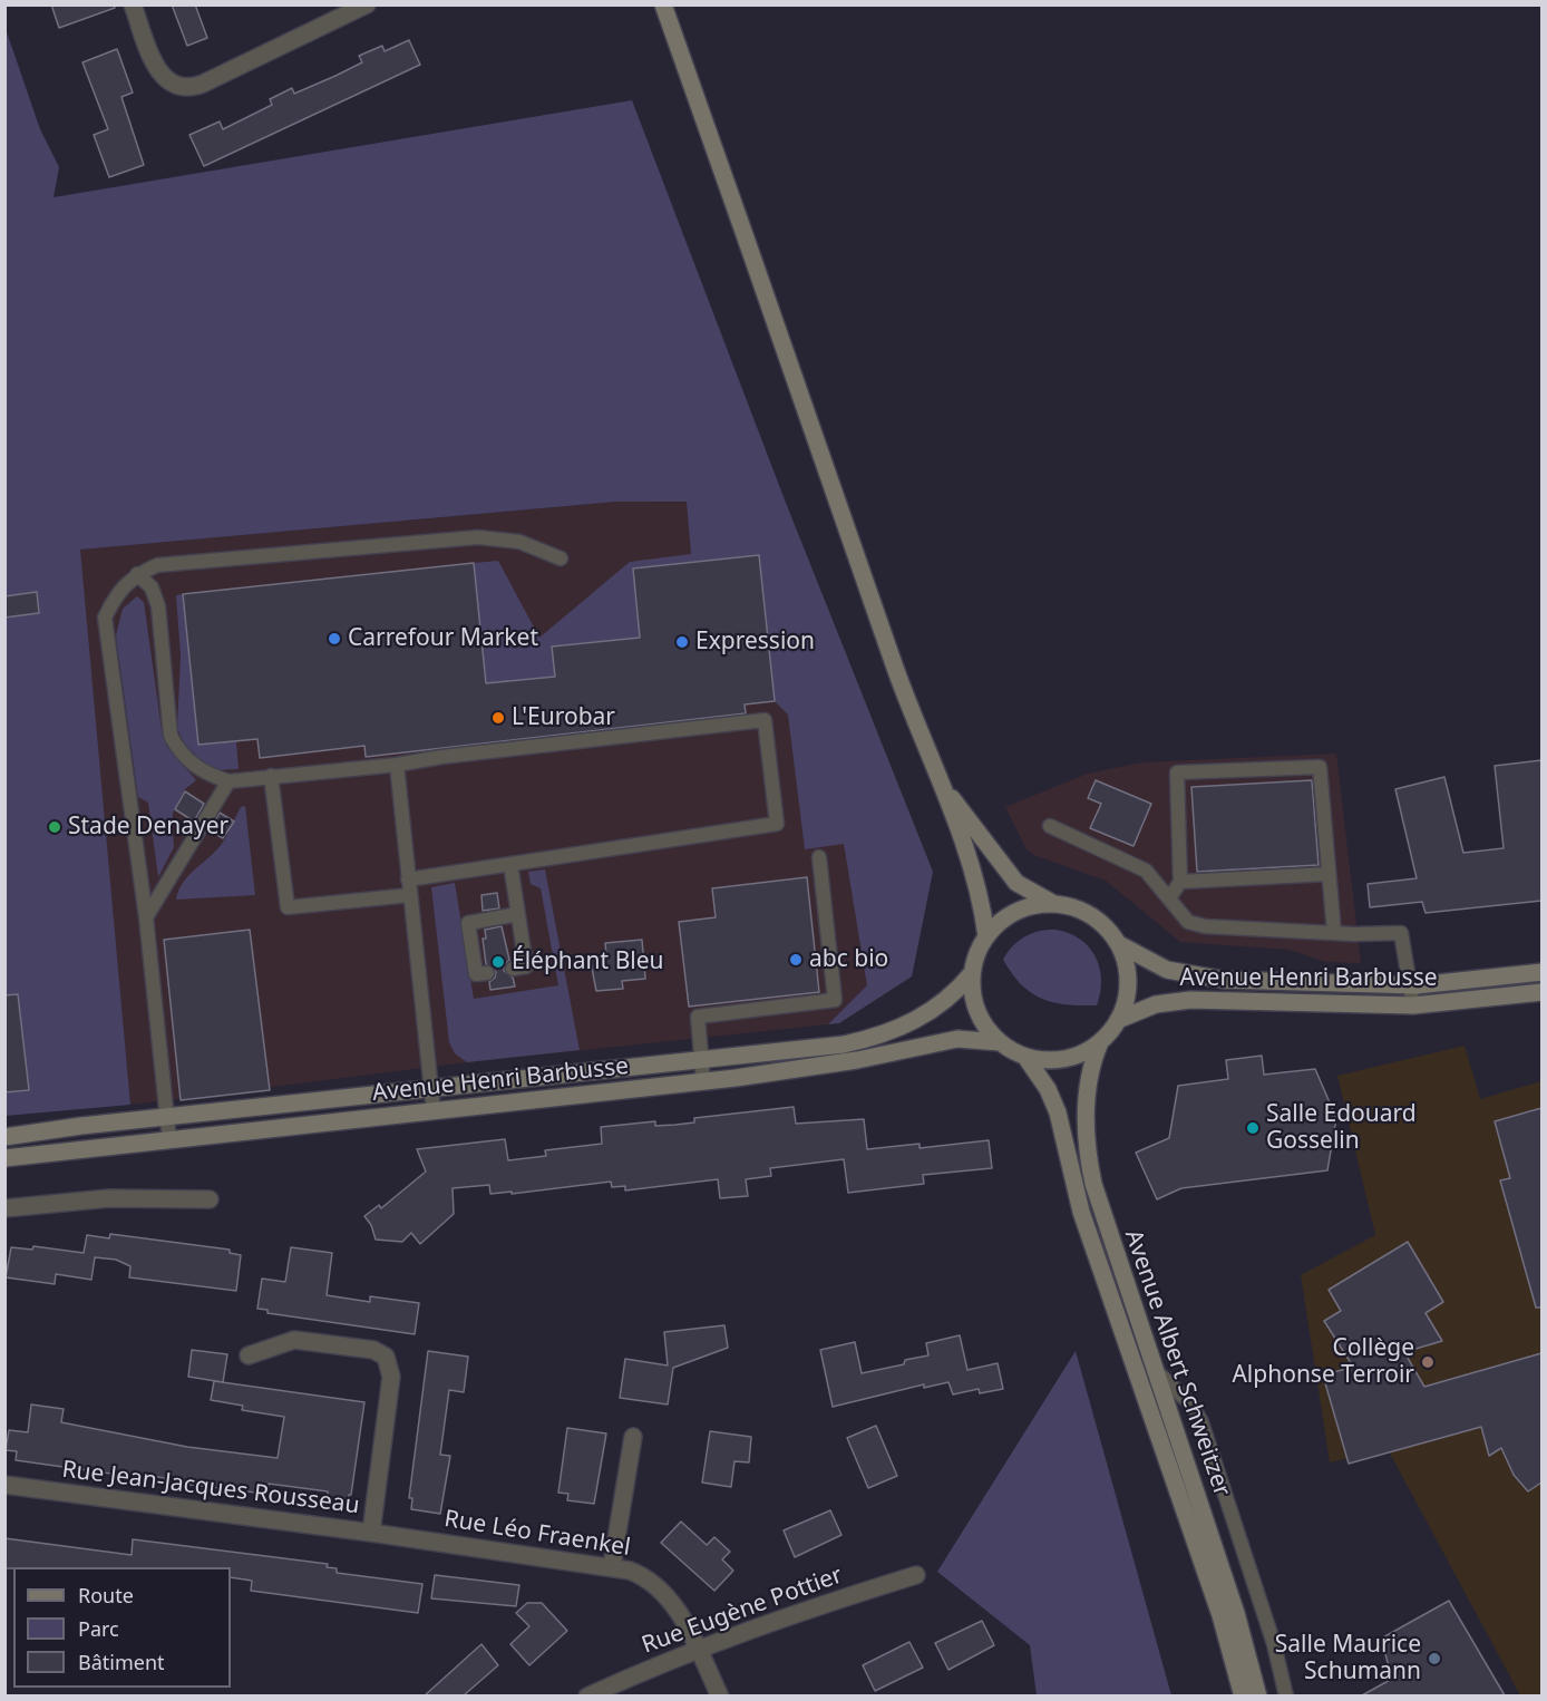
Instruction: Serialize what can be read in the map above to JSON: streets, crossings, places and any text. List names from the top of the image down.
{
  "streets": {
    "main road": ["Avenue Henri Barbusse", "Avenue Albert Schweitzer"],
    "street": ["Rue Jean-Jacques Rousseau", "Rue Léo Fraenkel", "Rue Eugène Pottier"]
  },
  "crossings": [
    ["Avenue Henri Barbusse", "Avenue Albert Schweitzer"],
    ["Rue Jean-Jacques Rousseau", "Rue Léo Fraenkel"],
    ["Rue Léo Fraenkel", "Rue Eugène Pottier"]
  ],
  "places": [
    "Carrefour Market",
    "Expression",
    "L'Eurobar",
    "Stade Denayer",
    "abc bio",
    "Éléphant Bleu",
    "Salle Edouard Gosselin",
    "Collège Alphonse Terroir",
    "Salle Maurice Schumann"
  ],
  "legend": ["Route", "Parc", "Bâtiment"]
}
